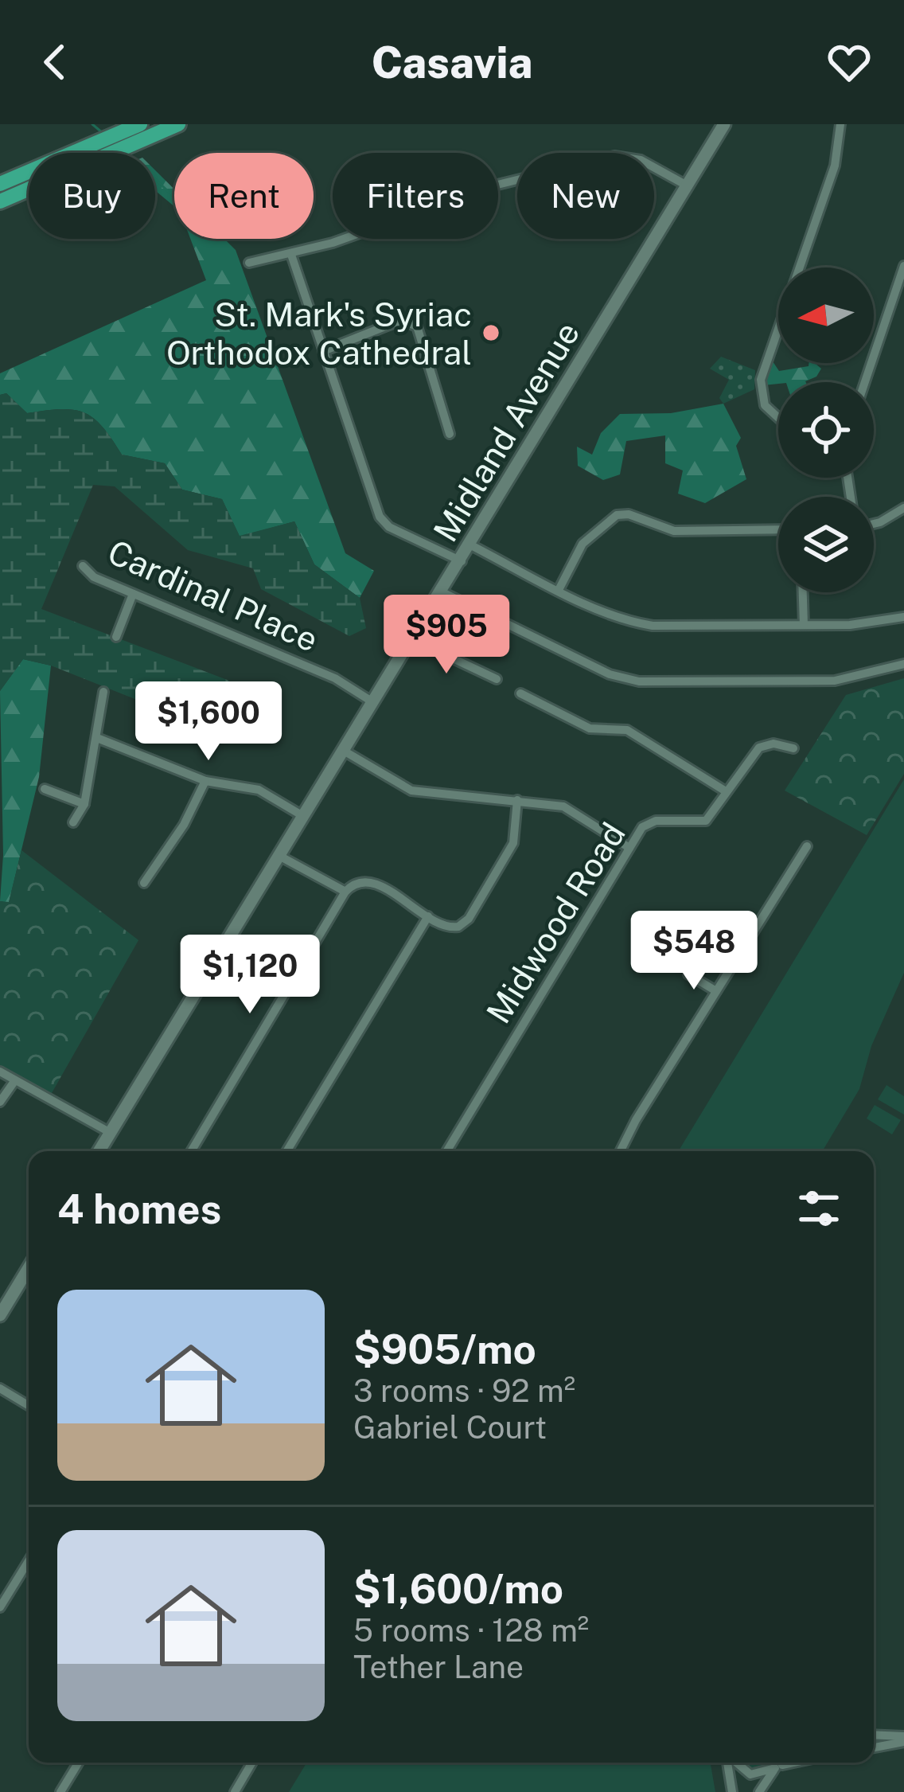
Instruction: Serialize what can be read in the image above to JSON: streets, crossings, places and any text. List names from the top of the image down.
{
  "streets": {
    "street": ["Midland Avenue", "Cardinal Place", "Midwood Road"]
  },
  "crossings": [
    ["Midland Avenue", "Cardinal Place"]
  ],
  "places": ["St. Mark's Syriac Orthodox Cathedral"],
  "north": "left",
  "page": {
    "header": "Casavia",
    "chip": [
      "Buy",
      "Rent",
      "Filters",
      "New"
    ],
    "price": [
      "$905",
      "$1,600",
      "$548",
      "$1,120"
    ],
    "heading": "4 homes",
    "list": [
      {
        "name": "$905/mo",
        "note": "3 rooms · 92 m² · Gabriel Court"
      },
      {
        "name": "$1,600/mo",
        "note": "5 rooms · 128 m² · Tether Lane"
      }
    ]
  }
}
